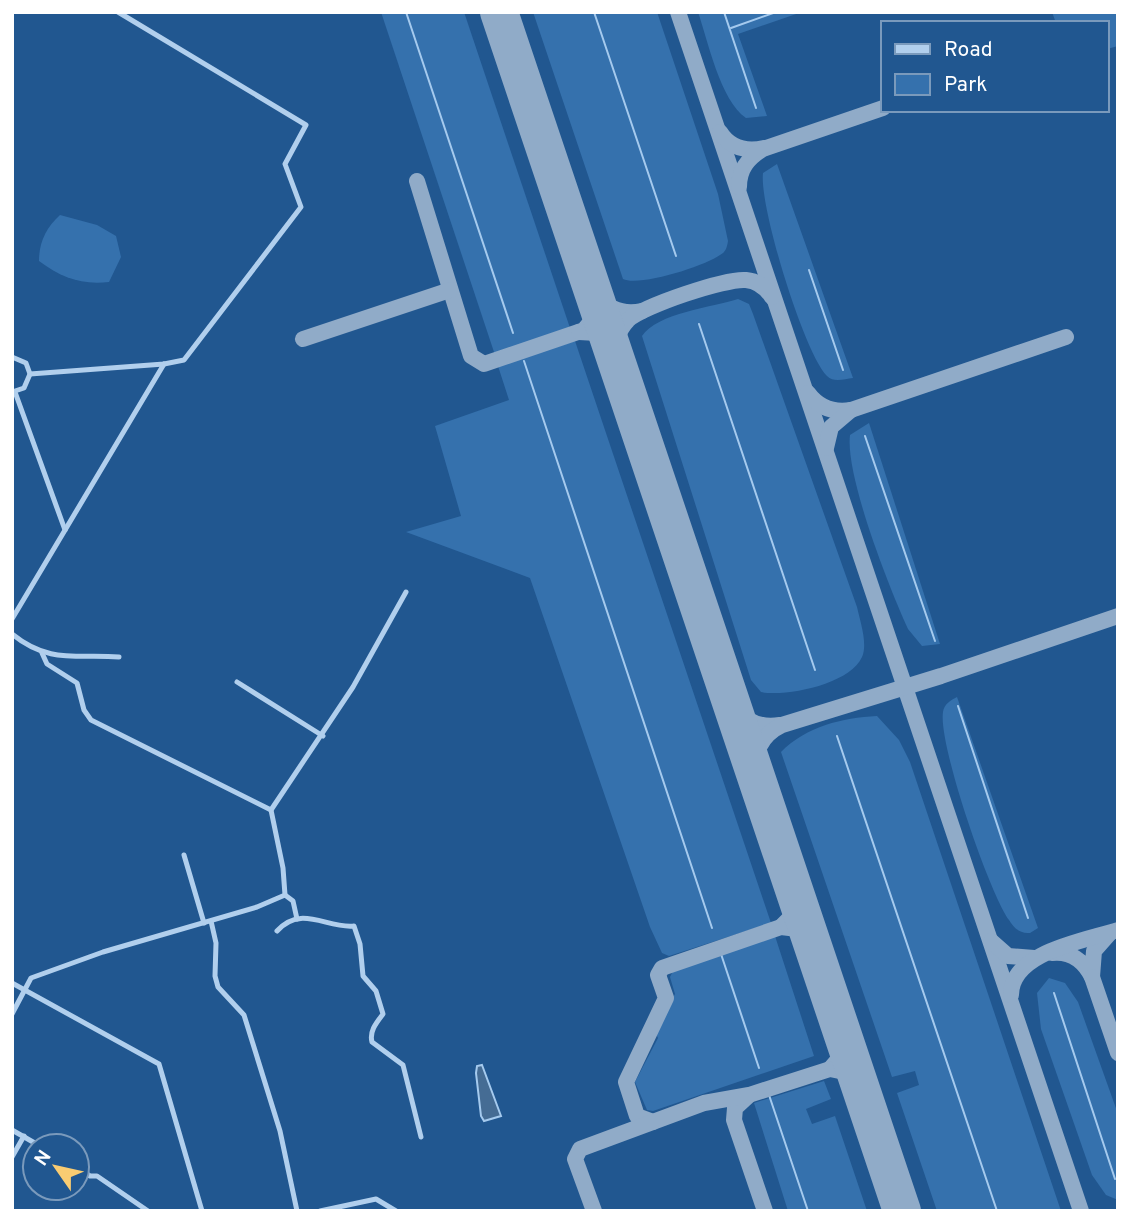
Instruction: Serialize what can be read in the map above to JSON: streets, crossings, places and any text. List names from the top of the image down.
{
  "legend": ["Road", "Park"],
  "north": "top left"
}
